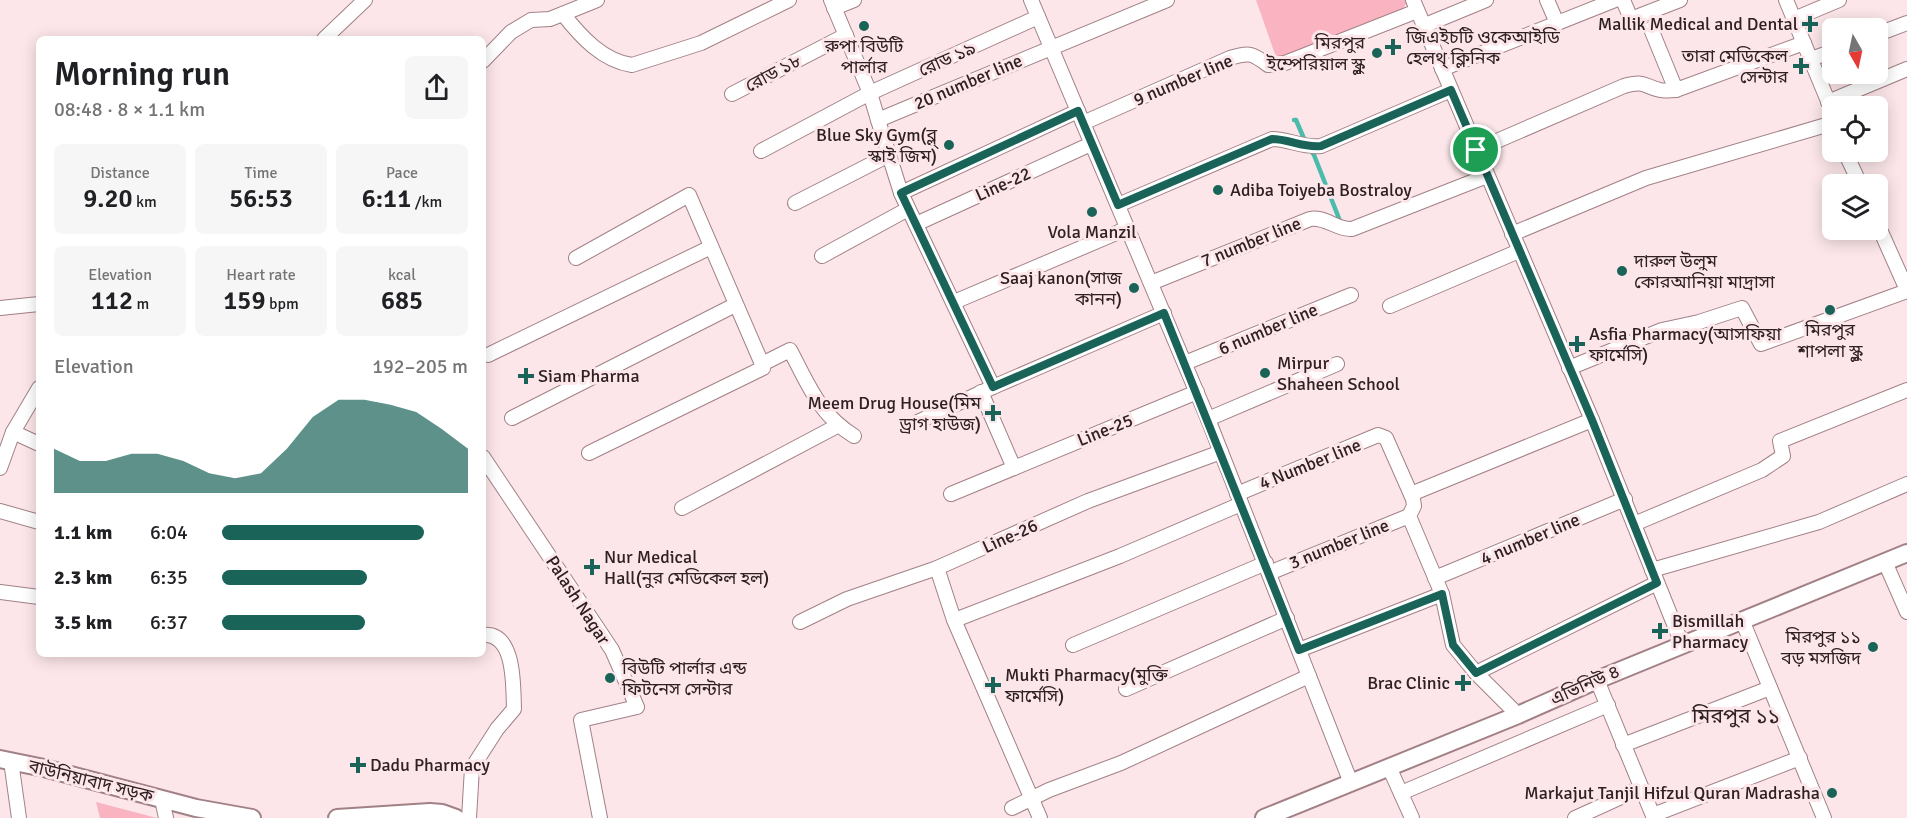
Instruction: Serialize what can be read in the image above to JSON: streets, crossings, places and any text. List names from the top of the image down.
{
  "streets": {
    "street": [
      "রোড ১৯",
      "রোড ১৮",
      "9 number line",
      "20 number line",
      "Line-22",
      "7 number line",
      "6 number line",
      "Line-25",
      "4 Number line",
      "Line-26",
      "4 number line",
      "3 number line",
      "Palash Nagar",
      "এভিনিউ ৪",
      "বাউনিয়াবাদ সড়ক"
    ]
  },
  "districts": ["মিরপুর ১১"],
  "places": {
    "health": [
      "Mallik Medical and Dental",
      "জিএইচটি ওকেআইডি হেলথ্ ক্লিনিক",
      "তারা মেডিকেল সেন্টার",
      "Asfia Pharmacy(আসফিয়া ফার্মেসি)",
      "Siam Pharma",
      "Meem Drug House(মিম ড্রাগ হাউজ)",
      "Nur Medical Hall(নুর মেডিকেল হল)",
      "Bismillah Pharmacy",
      "Brac Clinic",
      "Mukti Pharmacy(মুক্তি ফার্মেসি)",
      "Dadu Pharmacy"
    ],
    "other": [
      "রুপা বিউটি পার্লার",
      "মিরপুর ইম্পেরিয়াল স্কুল",
      "Blue Sky Gym(ব্লু স্কাই জিম)",
      "Adiba Toiyeba Bostraloy",
      "Vola Manzil",
      "দারুল উলুম কোরআনিয়া মাদ্রাসা",
      "Saaj kanon(সাজ কানন)",
      "মিরপুর শাপলা স্কুল",
      "Mirpur Shaheen School",
      "মিরপুর ১১ বড় মসজিদ",
      "বিউটি পার্লার এন্ড ফিটনেস সেন্টার",
      "Markajut Tanjil Hifzul Quran Madrasha"
    ]
  },
  "north": "bottom",
  "page": {
    "heading": ["Morning run", "08:48 · 8 × 1.1 km"],
    "stats": [
      ["Distance", "9.20 km"],
      ["Time", "56:53"],
      ["Pace", "6:11 /km"],
      ["Elevation", "112 m"],
      ["Heart rate", "159 bpm"],
      ["kcal", "685"]
    ],
    "chart": ["Elevation", "192–205 m"],
    "list": [
      {
        "name": "1.1 km",
        "note": "6:04"
      },
      {
        "name": "2.3 km",
        "note": "6:35"
      },
      {
        "name": "3.5 km",
        "note": "6:37"
      }
    ]
  }
}
